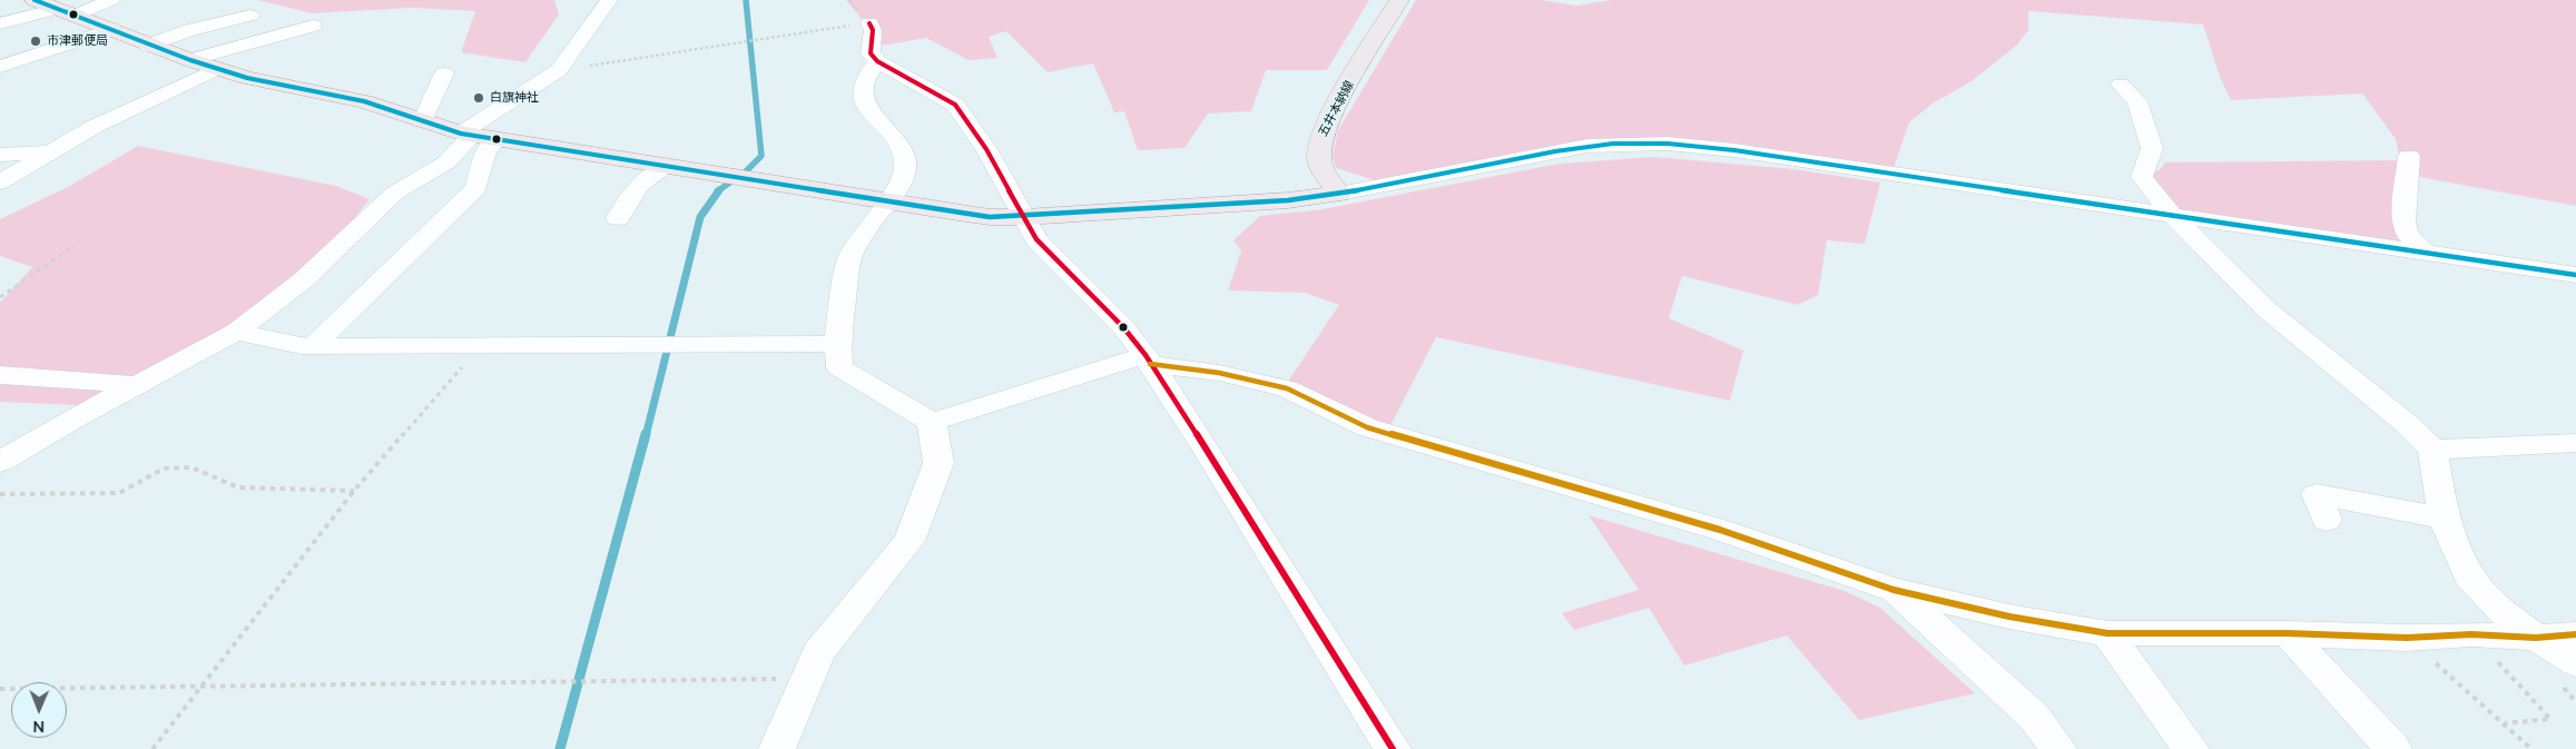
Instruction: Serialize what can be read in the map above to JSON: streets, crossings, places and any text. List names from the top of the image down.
{
  "streets": {
    "main road": ["五井本納線"]
  },
  "places": ["市津郵便局", "白旗神社"],
  "north": "bottom"
}
